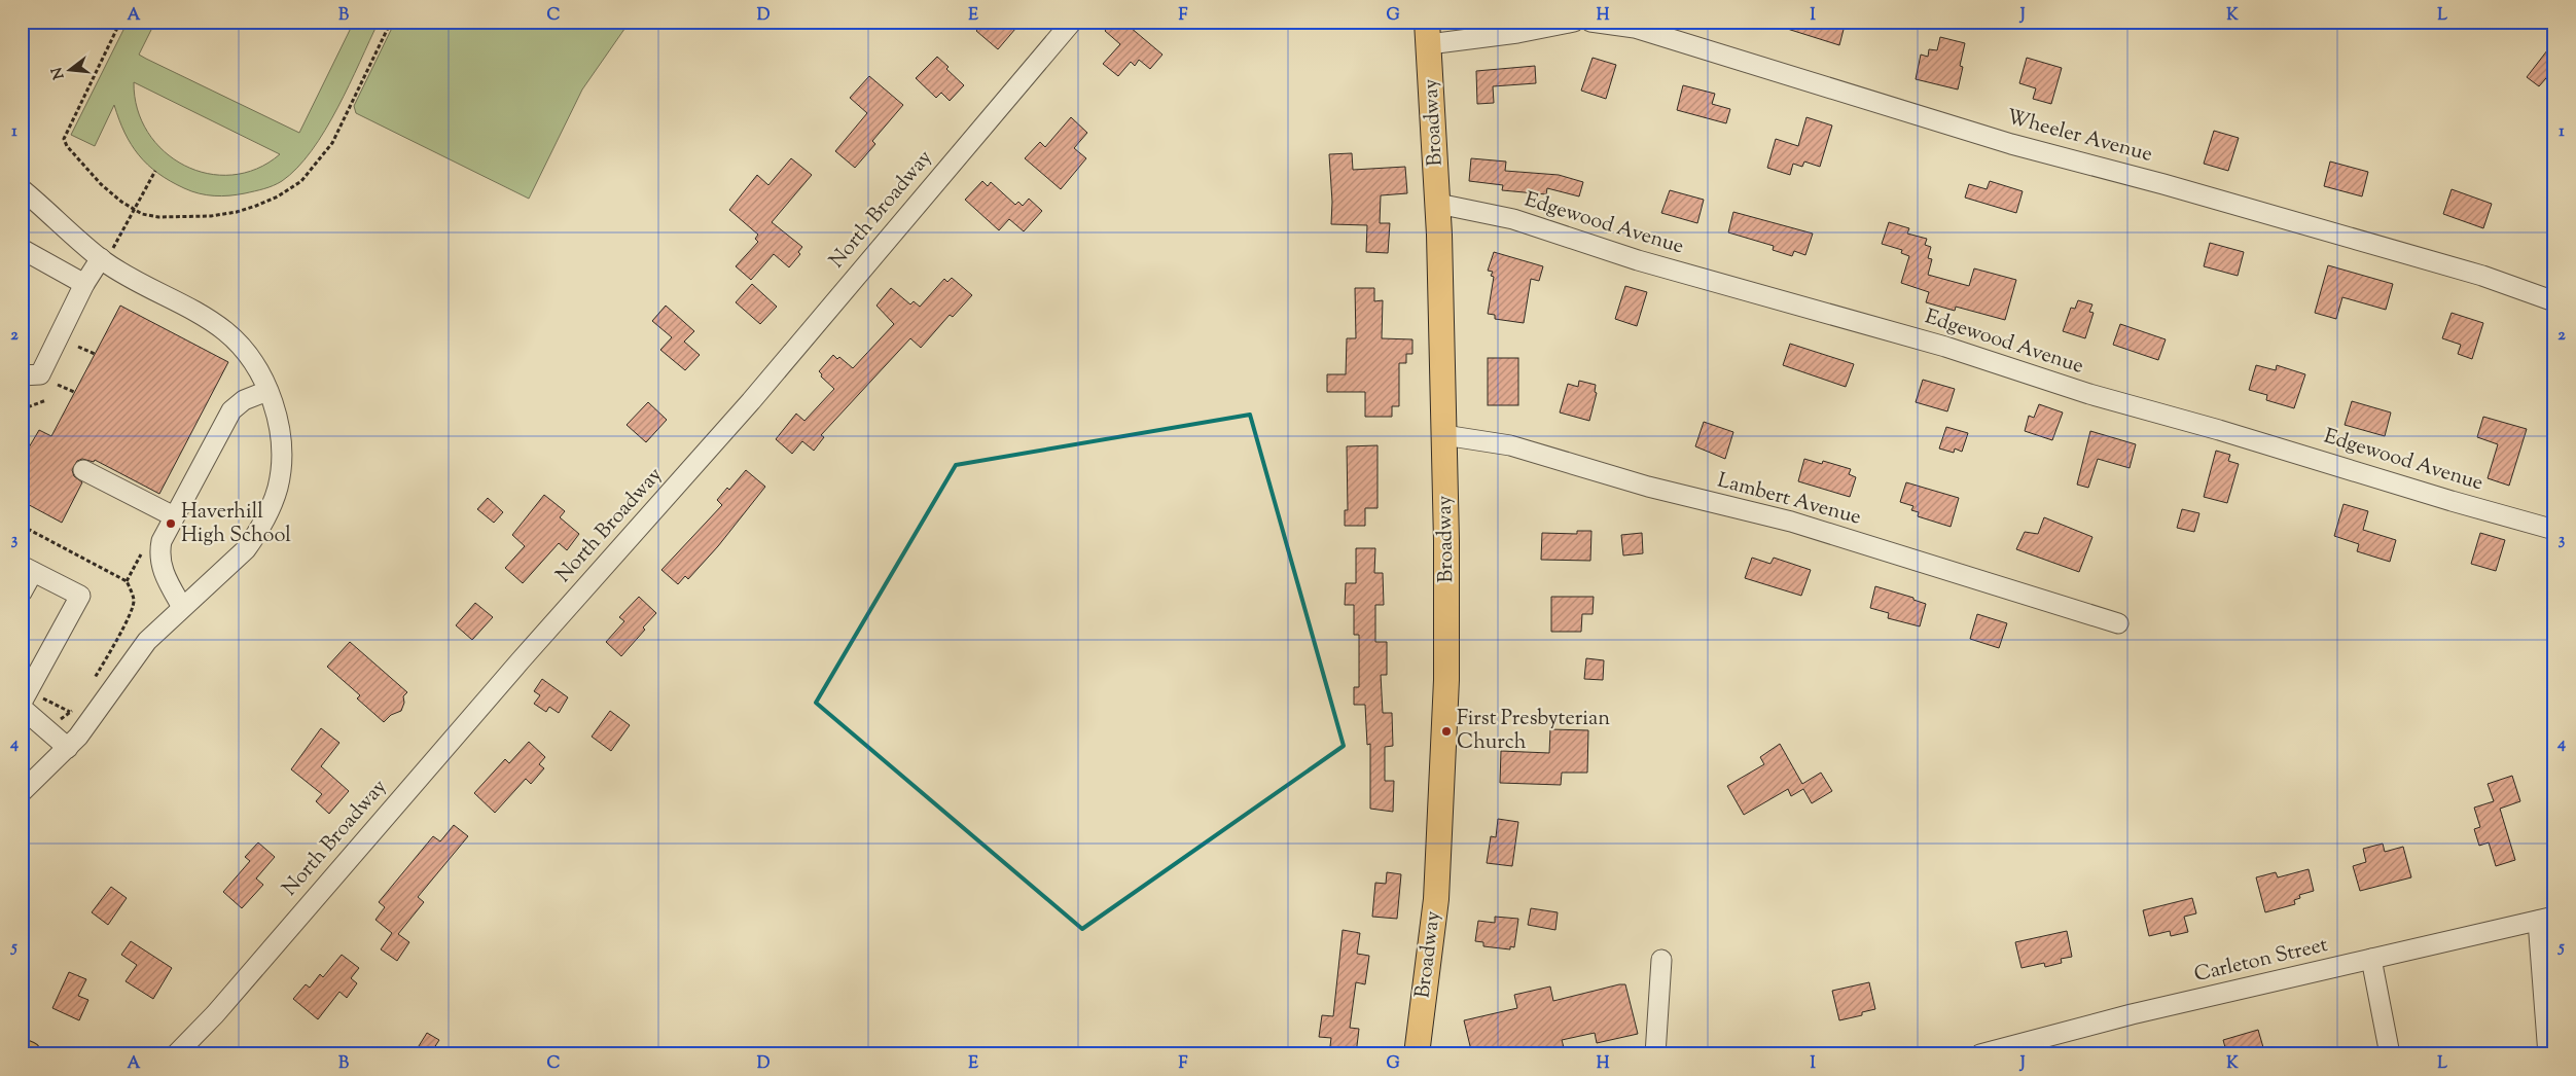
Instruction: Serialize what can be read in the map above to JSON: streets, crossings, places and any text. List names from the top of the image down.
{
  "streets": {
    "main road": ["Broadway"],
    "street": [
      "Wheeler Avenue",
      "North Broadway",
      "Edgewood Avenue",
      "Lambert Avenue",
      "Carleton Street"
    ]
  },
  "crossings": [
    ["Broadway", "Edgewood Avenue"],
    ["Broadway", "Lambert Avenue"]
  ],
  "places": ["Haverhill High School", "First Presbyterian Church"],
  "north": "left",
  "grid": {
    "columns": [
      "A",
      "B",
      "C",
      "D",
      "E",
      "F",
      "G",
      "H",
      "I",
      "J",
      "K",
      "L"
    ],
    "rows": [
      "1",
      "2",
      "3",
      "4",
      "5"
    ]
  }
}
